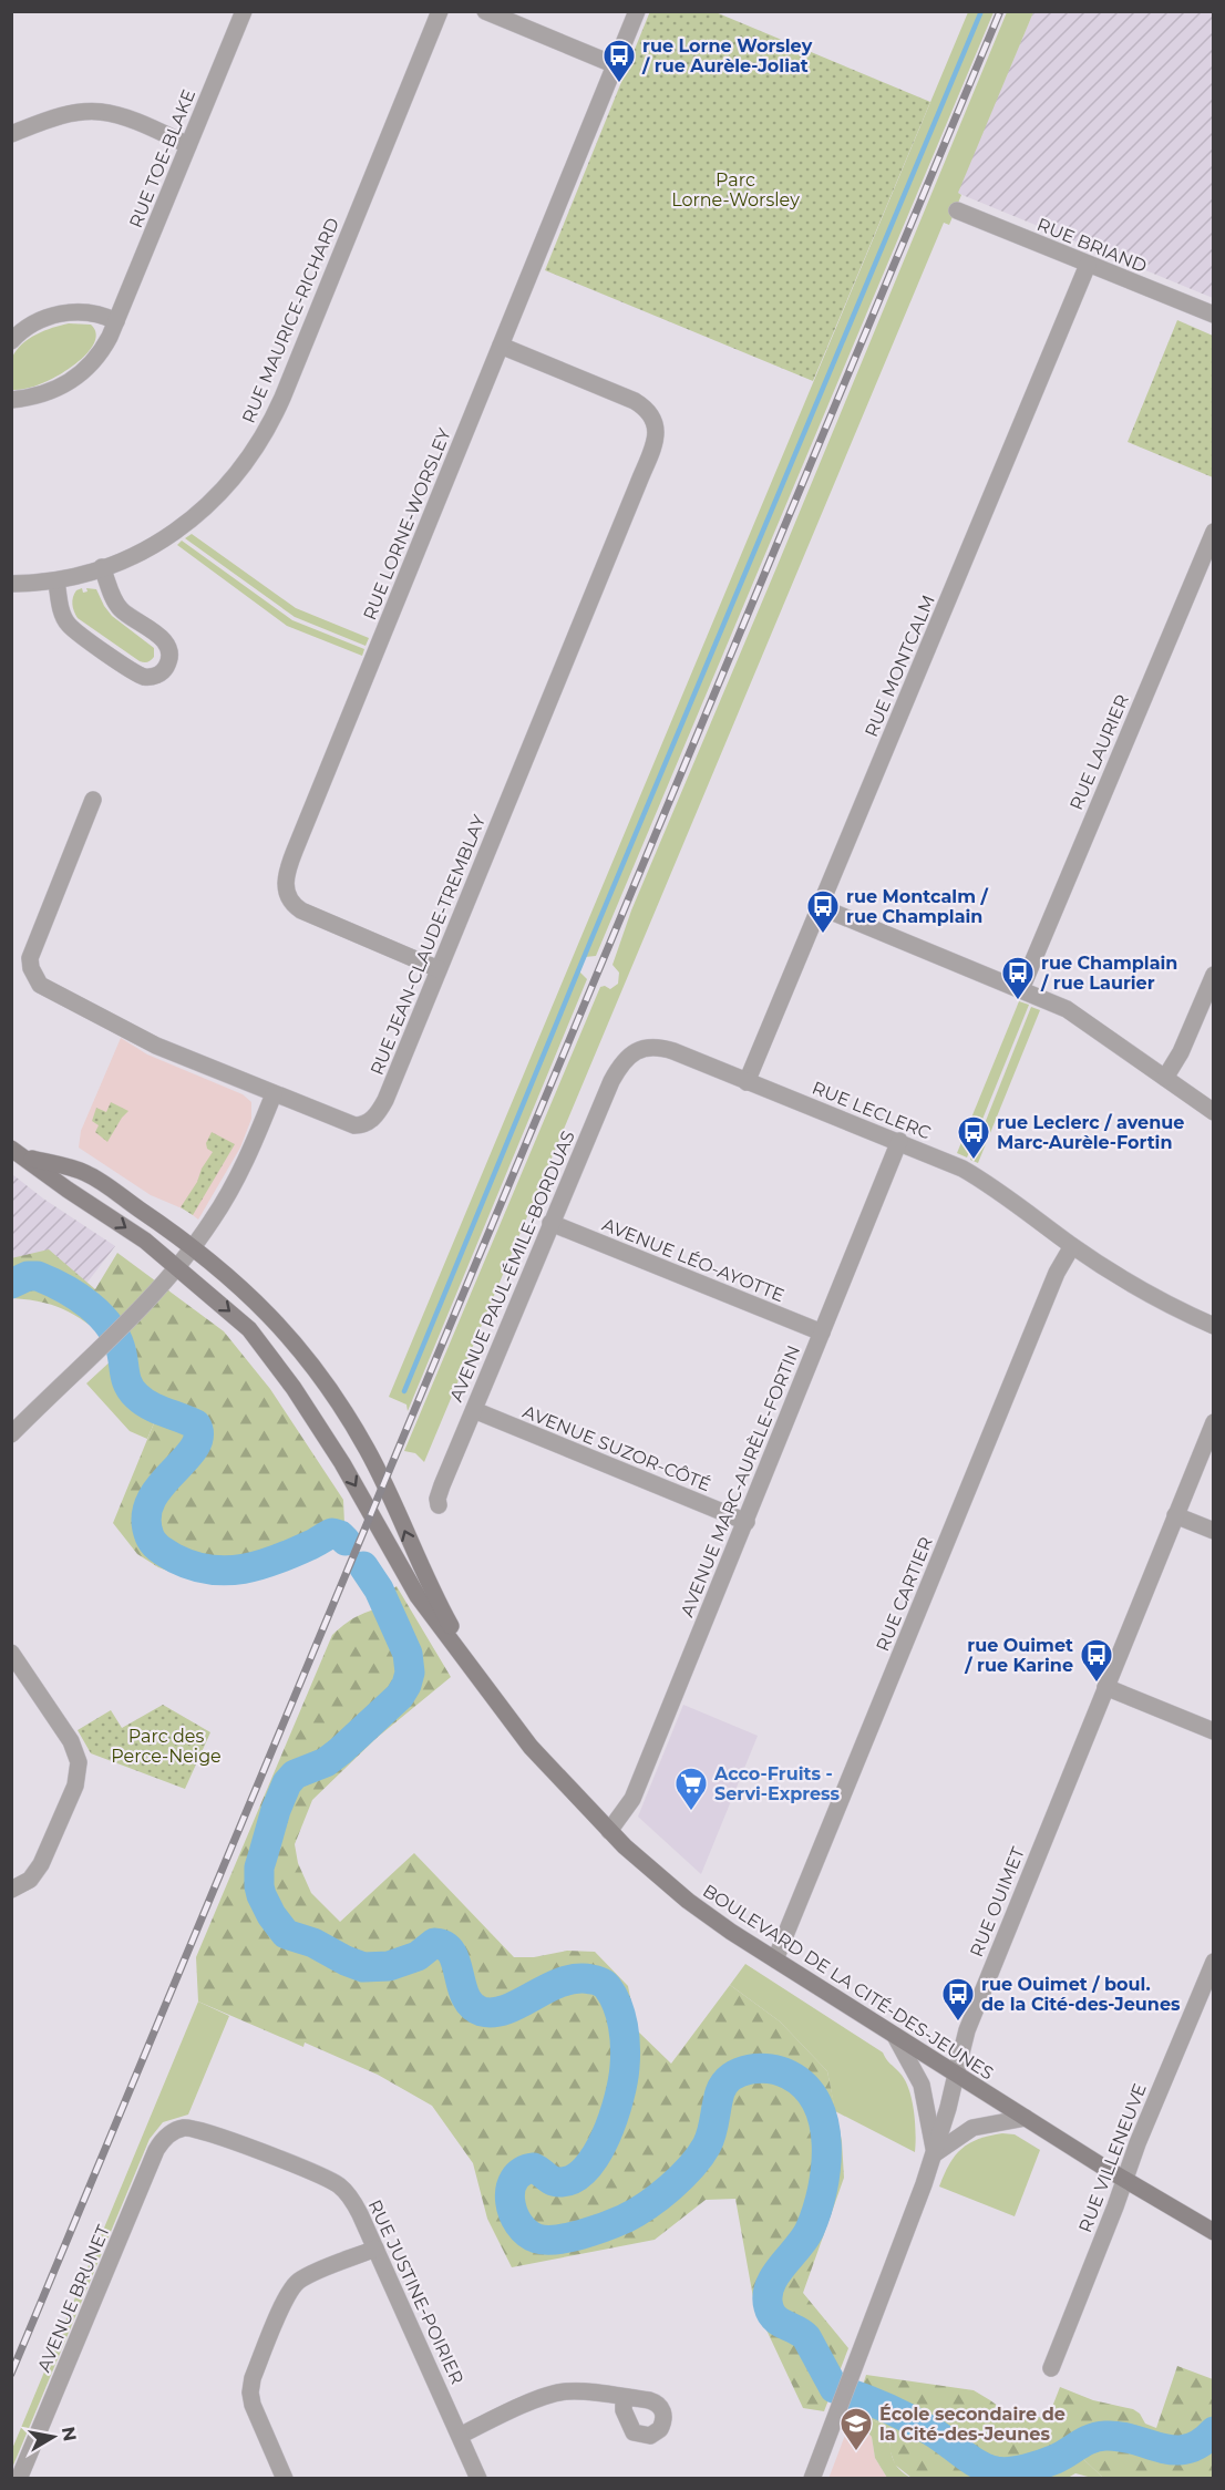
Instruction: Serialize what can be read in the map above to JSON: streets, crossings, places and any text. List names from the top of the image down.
{
  "streets": {
    "main road": ["BOULEVARD DE LA CITÉ-DES-JEUNES"],
    "street": [
      "RUE TOE-BLAKE",
      "RUE BRIAND",
      "RUE MAURICE-RICHARD",
      "RUE LORNE-WORSLEY",
      "RUE MONTCALM",
      "RUE LAURIER",
      "RUE JEAN-CLAUDE-TREMBLAY",
      "RUE LECLERC",
      "AVENUE LÉO-AYOTTE",
      "AVENUE PAUL-ÉMILE-BORDUAS",
      "AVENUE SUZOR-CÔTÉ",
      "AVENUE MARC-AURÈLE-FORTIN",
      "RUE CARTIER",
      "RUE OUIMET",
      "RUE VILLENEUVE",
      "RUE JUSTINE-POIRIER",
      "AVENUE BRUNET"
    ]
  },
  "crossings": [
    ["RUE BRIAND", "RUE MONTCALM"],
    ["RUE LORNE-WORSLEY", "RUE JEAN-CLAUDE-TREMBLAY"],
    ["RUE MONTCALM", "RUE LECLERC"],
    ["RUE LECLERC", "AVENUE PAUL-ÉMILE-BORDUAS"],
    ["RUE LECLERC", "AVENUE MARC-AURÈLE-FORTIN"],
    ["RUE LECLERC", "RUE CARTIER"],
    ["AVENUE LÉO-AYOTTE", "AVENUE PAUL-ÉMILE-BORDUAS"],
    ["AVENUE LÉO-AYOTTE", "AVENUE MARC-AURÈLE-FORTIN"],
    ["AVENUE PAUL-ÉMILE-BORDUAS", "AVENUE SUZOR-CÔTÉ"],
    ["AVENUE SUZOR-CÔTÉ", "AVENUE MARC-AURÈLE-FORTIN"],
    ["AVENUE MARC-AURÈLE-FORTIN", "BOULEVARD DE LA CITÉ-DES-JEUNES"],
    ["RUE CARTIER", "BOULEVARD DE LA CITÉ-DES-JEUNES"],
    ["RUE OUIMET", "BOULEVARD DE LA CITÉ-DES-JEUNES"],
    ["BOULEVARD DE LA CITÉ-DES-JEUNES", "RUE VILLENEUVE"],
    ["RUE JUSTINE-POIRIER", "AVENUE BRUNET"]
  ],
  "parks": ["Parc Lorne-Worsley", "Parc des Perce-Neige"],
  "places": {
    "bus stop": [
      "rue Lorne Worsley / rue Aurèle-Joliat",
      "rue Montcalm / rue Champlain",
      "rue Champlain / rue Laurier",
      "rue Leclerc / avenue Marc-Aurèle-Fortin",
      "rue Ouimet / rue Karine",
      "rue Ouimet / boul. de la Cité-des-Jeunes"
    ],
    "supermarket": ["Acco-Fruits - Servi-Express"],
    "school or university": ["École secondaire de la Cité-des-Jeunes"]
  },
  "north": "right"
}
